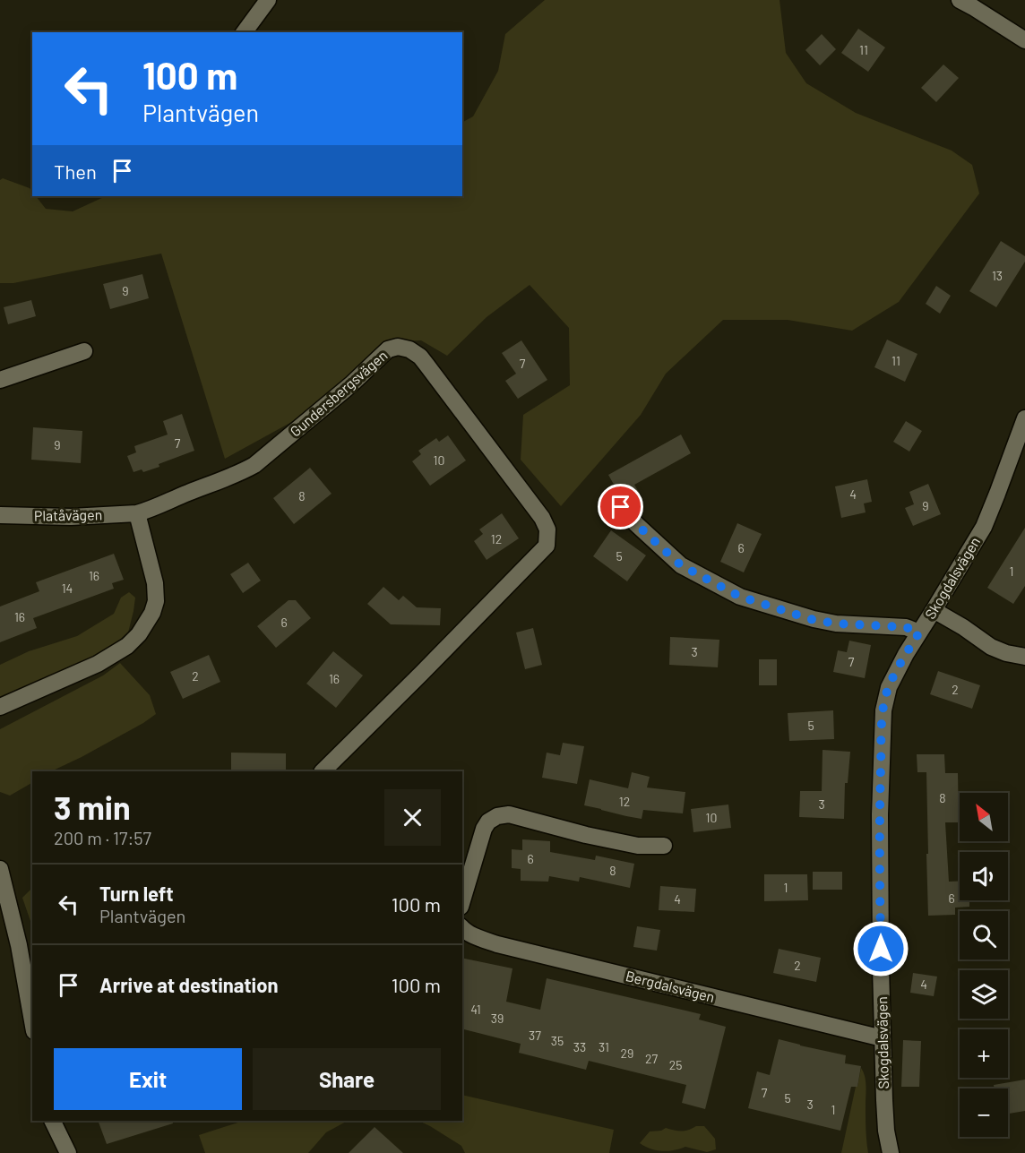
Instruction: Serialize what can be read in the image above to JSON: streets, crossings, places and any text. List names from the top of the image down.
{
  "streets": {
    "street": [
      "Gundersbergsvägen",
      "Platåvägen",
      "Skogdalsvägen",
      "Bergdalsvägen"
    ]
  },
  "crossings": [
    ["Gundersbergsvägen", "Platåvägen"],
    ["Skogdalsvägen", "Bergdalsvägen"]
  ],
  "house_numbers": [
    "11",
    "13",
    "9",
    "11",
    "7",
    "7",
    "9",
    "10",
    "4",
    "8",
    "9",
    "12",
    "6",
    "5",
    "1",
    "16",
    "14",
    "16",
    "6",
    "3",
    "7",
    "2",
    "16",
    "2",
    "5",
    "8",
    "12",
    "3",
    "10",
    "6",
    "8",
    "1",
    "6",
    "4",
    "2",
    "4",
    "41",
    "39",
    "37",
    "35",
    "33",
    "31",
    "29",
    "27",
    "25",
    "7",
    "5",
    "3",
    "1"
  ],
  "north": "top left",
  "page": {
    "turn": ["100 m", "Plantvägen"],
    "then": "Then",
    "heading": ["3 min", "200 m · 17:57"],
    "map_buttons": ["+", "−"],
    "list": [
      {
        "name": "Turn left",
        "note": "Plantvägen",
        "value": "100 m"
      },
      {
        "name": "Arrive at destination",
        "value": "100 m"
      }
    ],
    "buttons": ["Exit", "Share"]
  }
}
